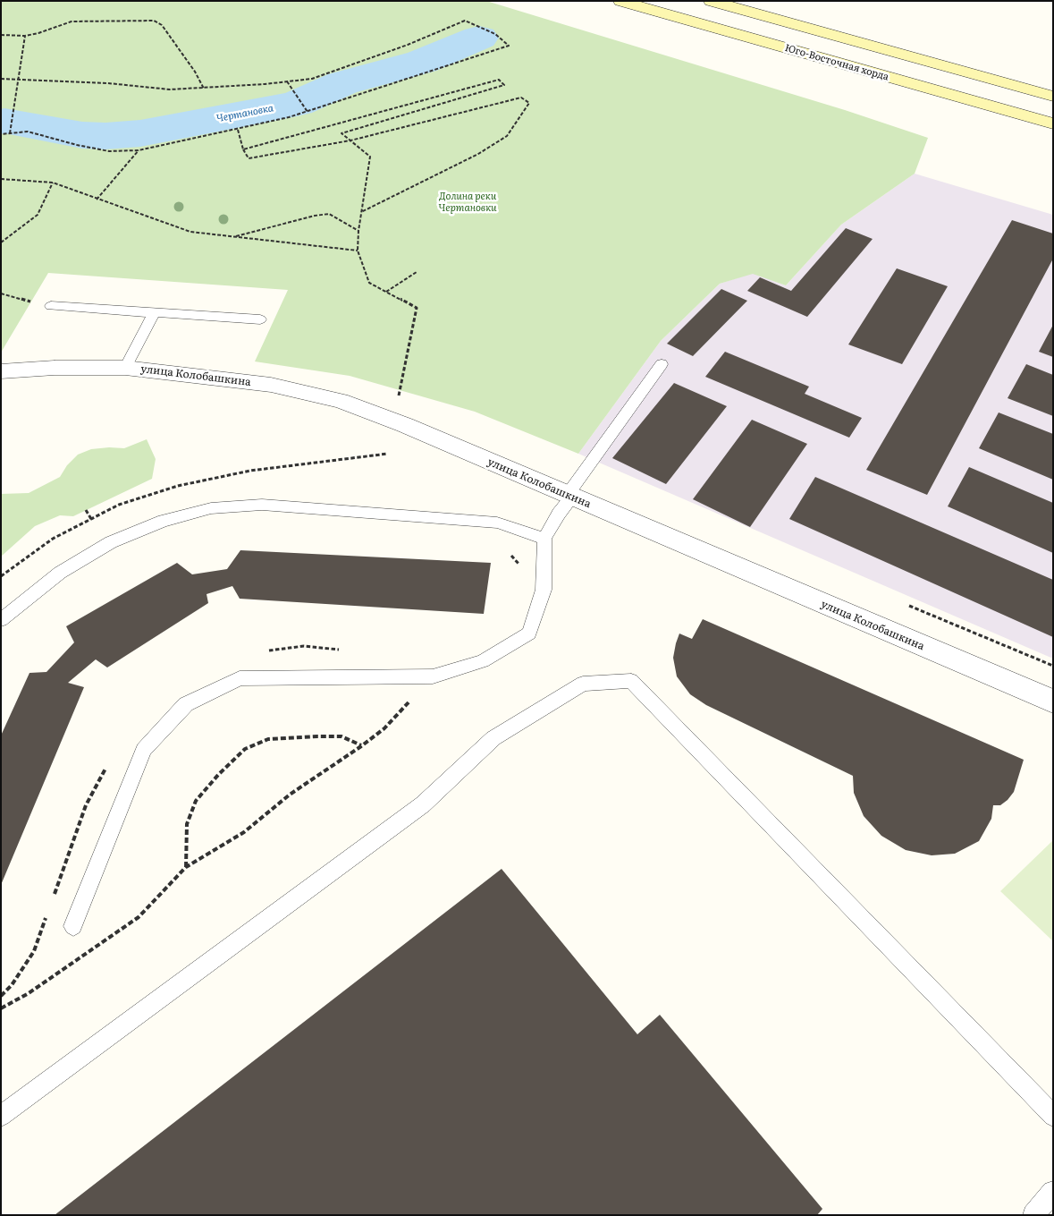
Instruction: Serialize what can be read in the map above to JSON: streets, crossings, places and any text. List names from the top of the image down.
{
  "streets": {
    "main road": ["Юго-Восточная хорда"],
    "street": ["улица Колобашкина"]
  },
  "water": ["Чертановка"],
  "parks": ["Долина реки Чертановки"]
}
